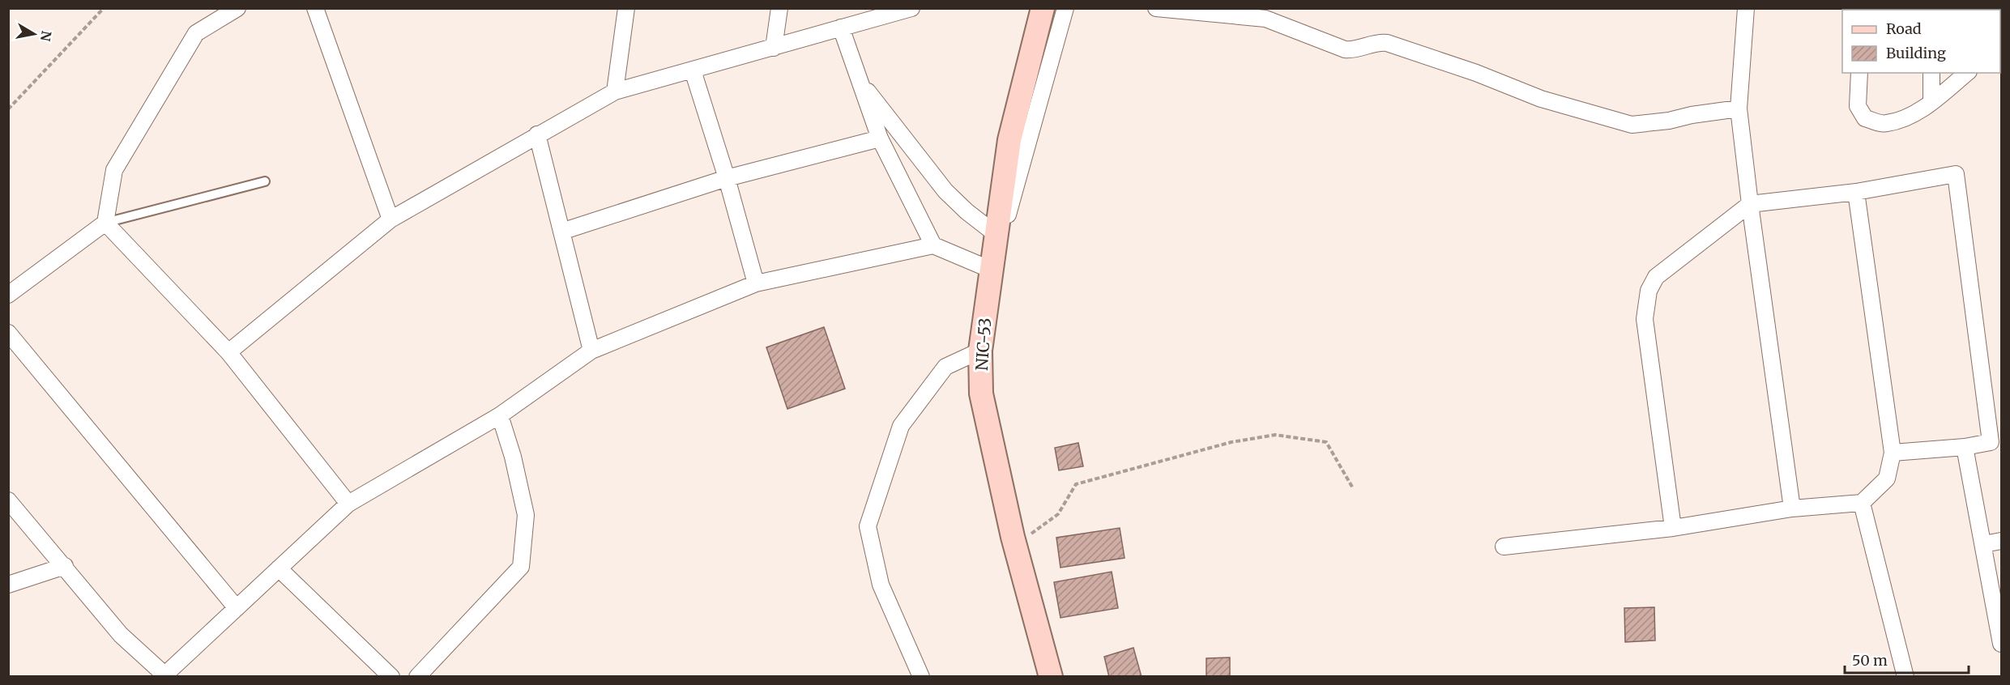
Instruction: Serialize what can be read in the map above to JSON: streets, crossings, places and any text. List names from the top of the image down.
{
  "streets": {
    "main road": ["NIC-53"]
  },
  "legend": ["Road", "Building"],
  "scale_bar": "50 m",
  "north": "right"
}
